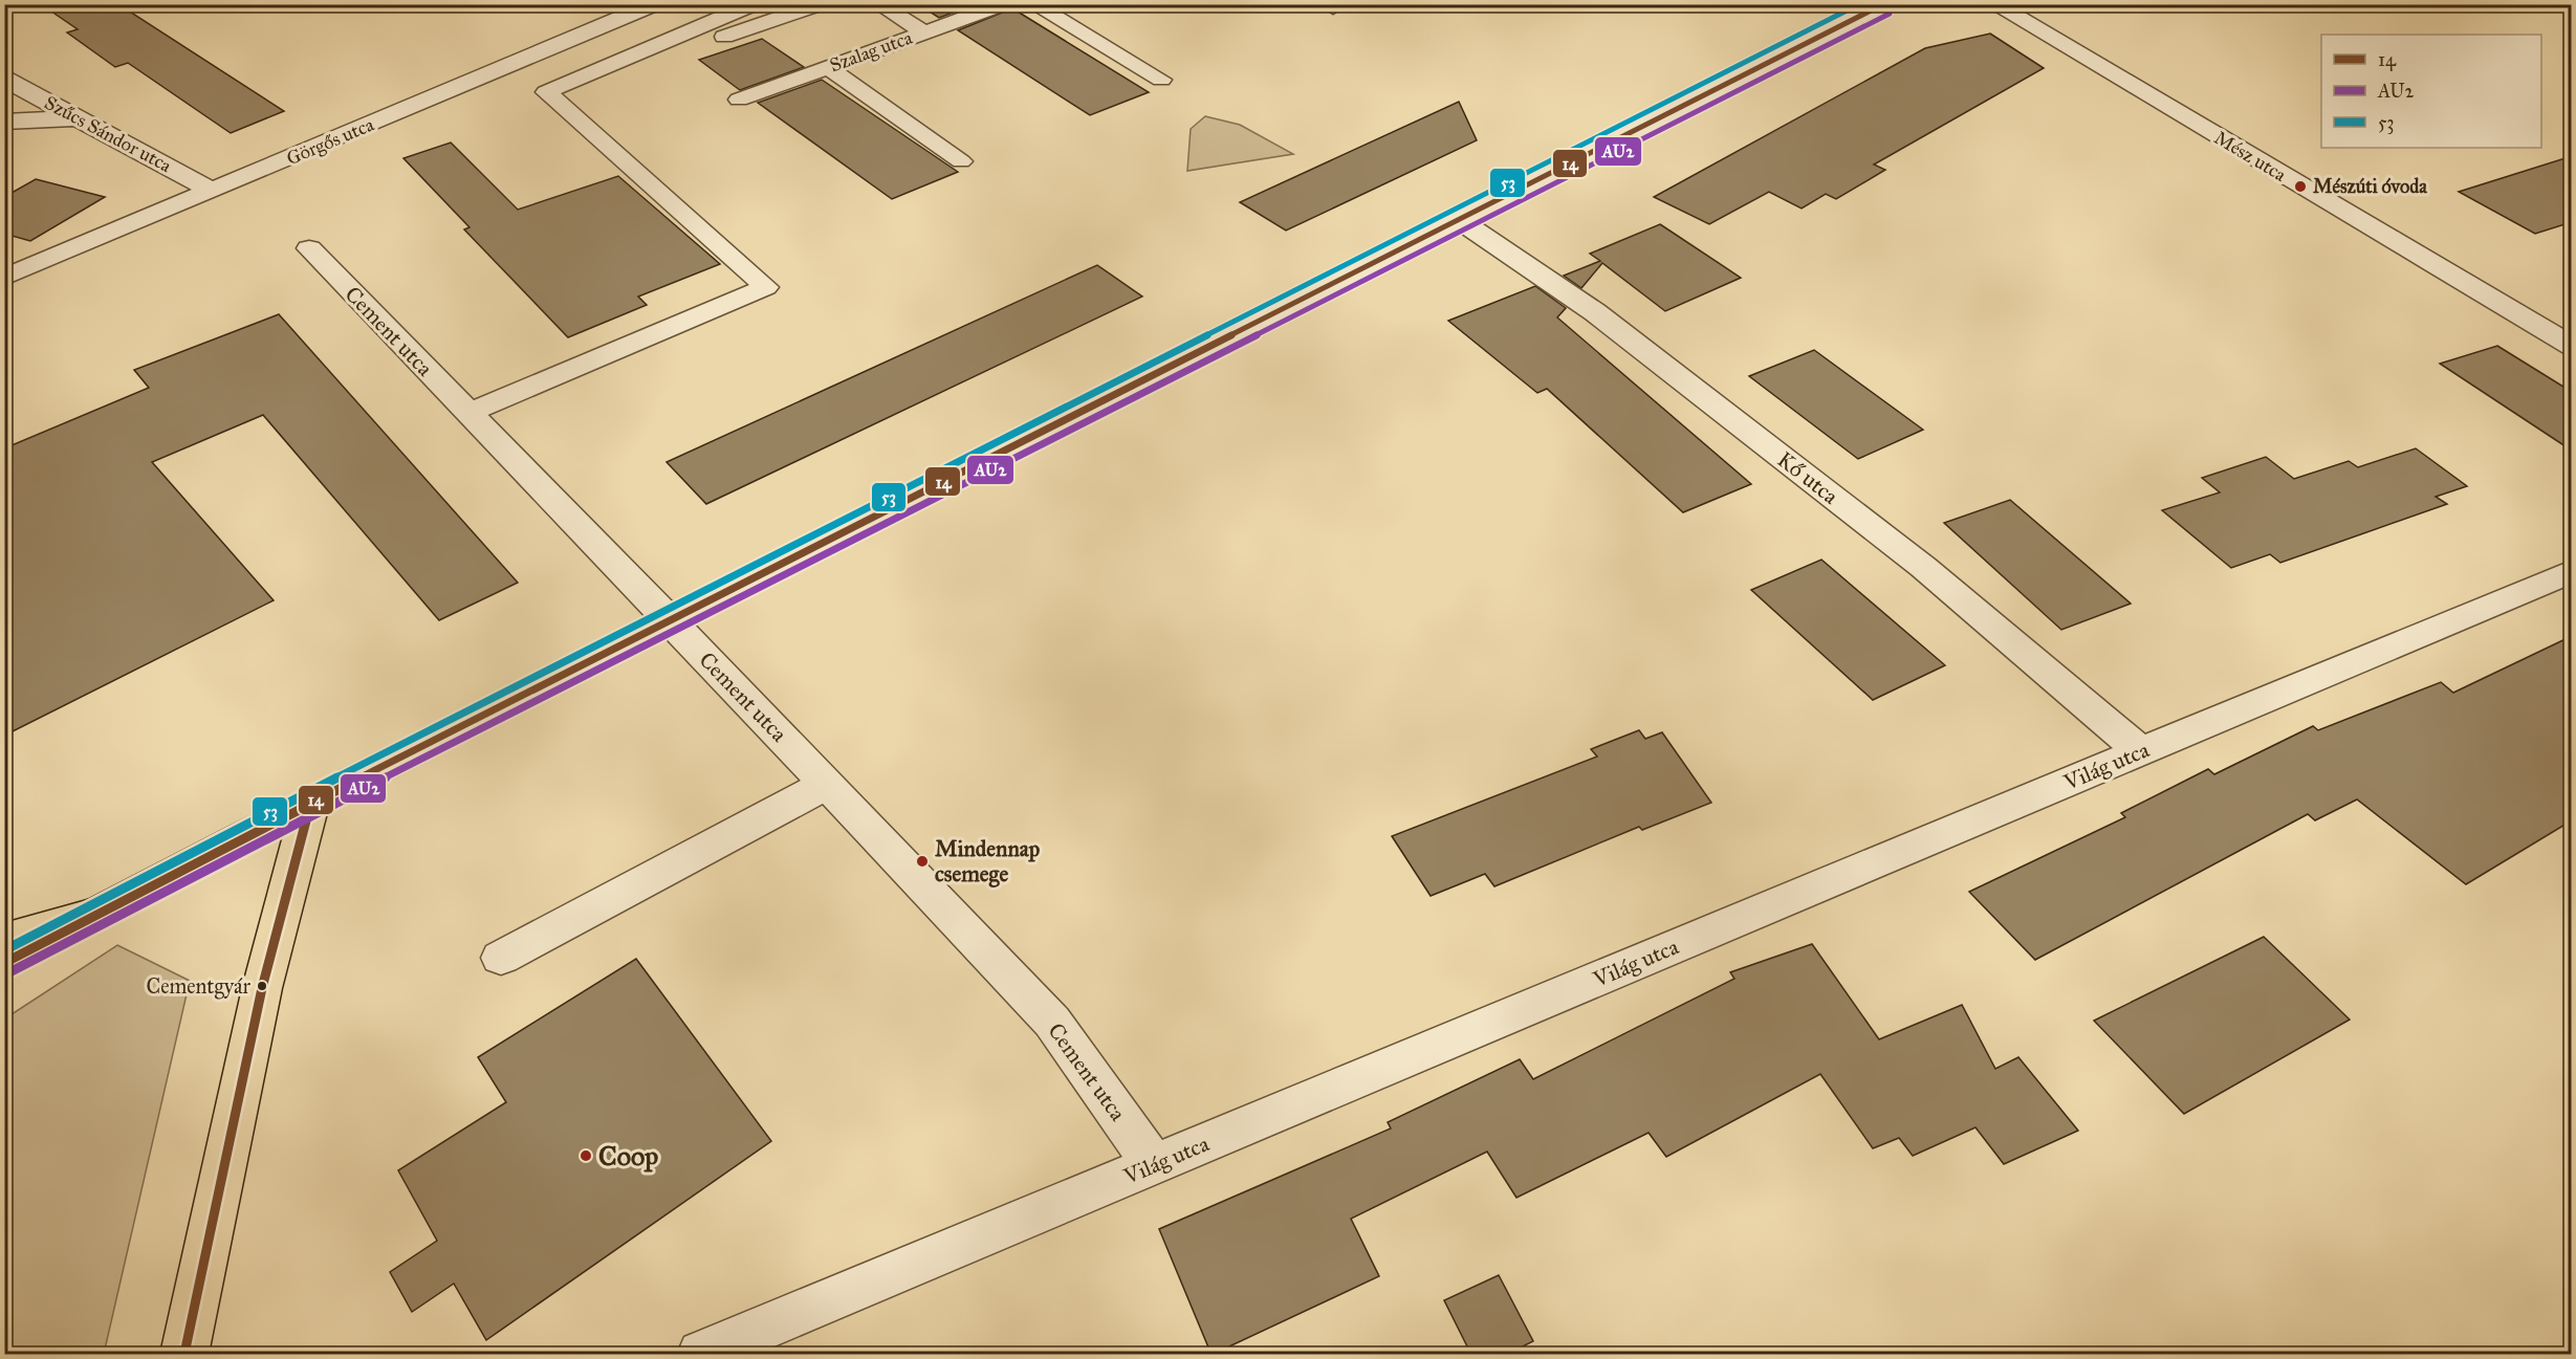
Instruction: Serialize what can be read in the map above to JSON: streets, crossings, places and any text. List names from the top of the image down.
{
  "streets": {
    "street": [
      "Szűcs Sándor utca",
      "Görgős utca",
      "Mész utca",
      "Cement utca",
      "Kő utca",
      "Világ utca"
    ],
    "lane": ["Szalag utca"]
  },
  "crossings": [
    ["Szűcs Sándor utca", "Görgős utca"],
    ["Cement utca", "Világ utca"],
    ["Kő utca", "Világ utca"]
  ],
  "places": [
    "Mészúti óvoda",
    "Mindennap csemege",
    "Cementgyár",
    "Coop"
  ],
  "lines": ["transit line 14", "transit line 53", "transit line AU2"],
  "legend": ["14", "AU2", "53"]
}
